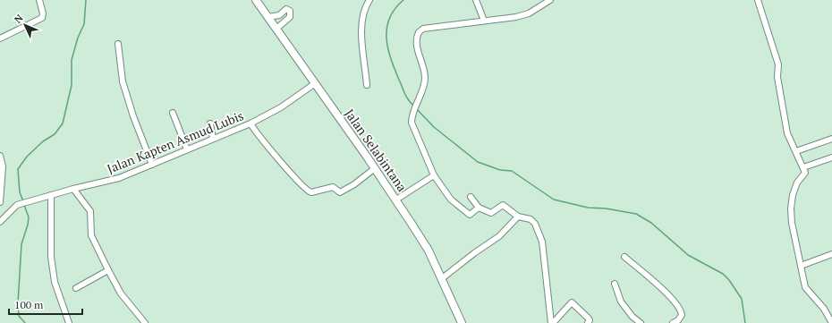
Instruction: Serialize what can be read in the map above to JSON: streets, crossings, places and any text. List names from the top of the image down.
{
  "streets": {
    "street": ["Jalan Kapten Asmud Lubis", "Jalan Selabintana"]
  },
  "crossings": [
    ["Jalan Kapten Asmud Lubis", "Jalan Selabintana"]
  ],
  "scale_bar": "100 m",
  "north": "top left"
}
